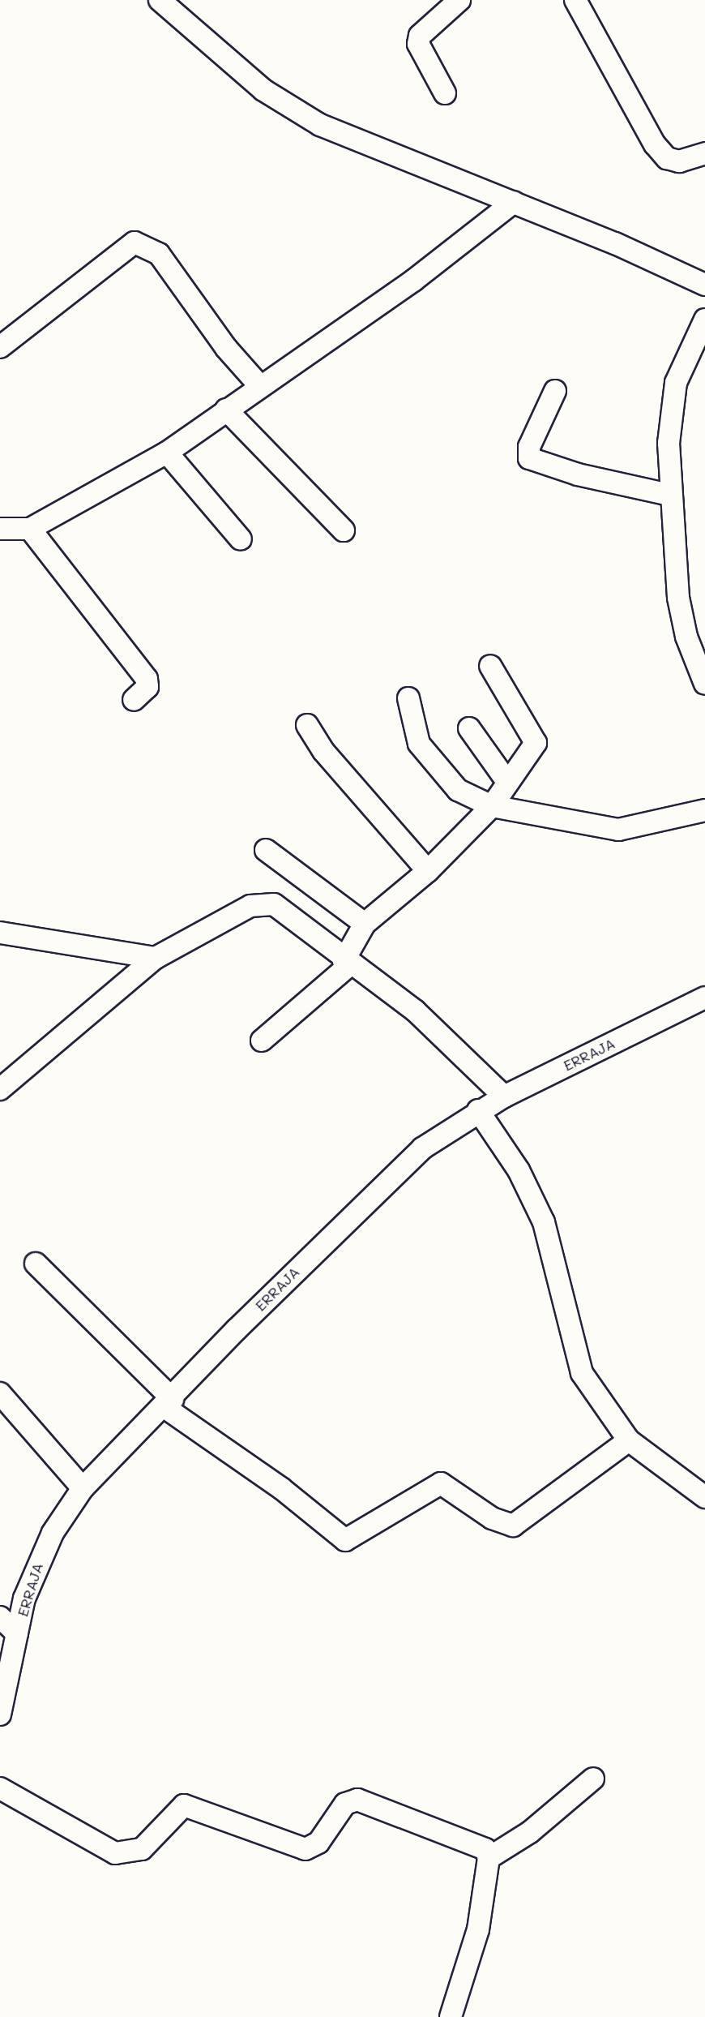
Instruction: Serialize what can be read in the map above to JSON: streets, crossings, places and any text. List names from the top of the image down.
{
  "streets": {
    "street": ["ERRAJA"]
  }
}
